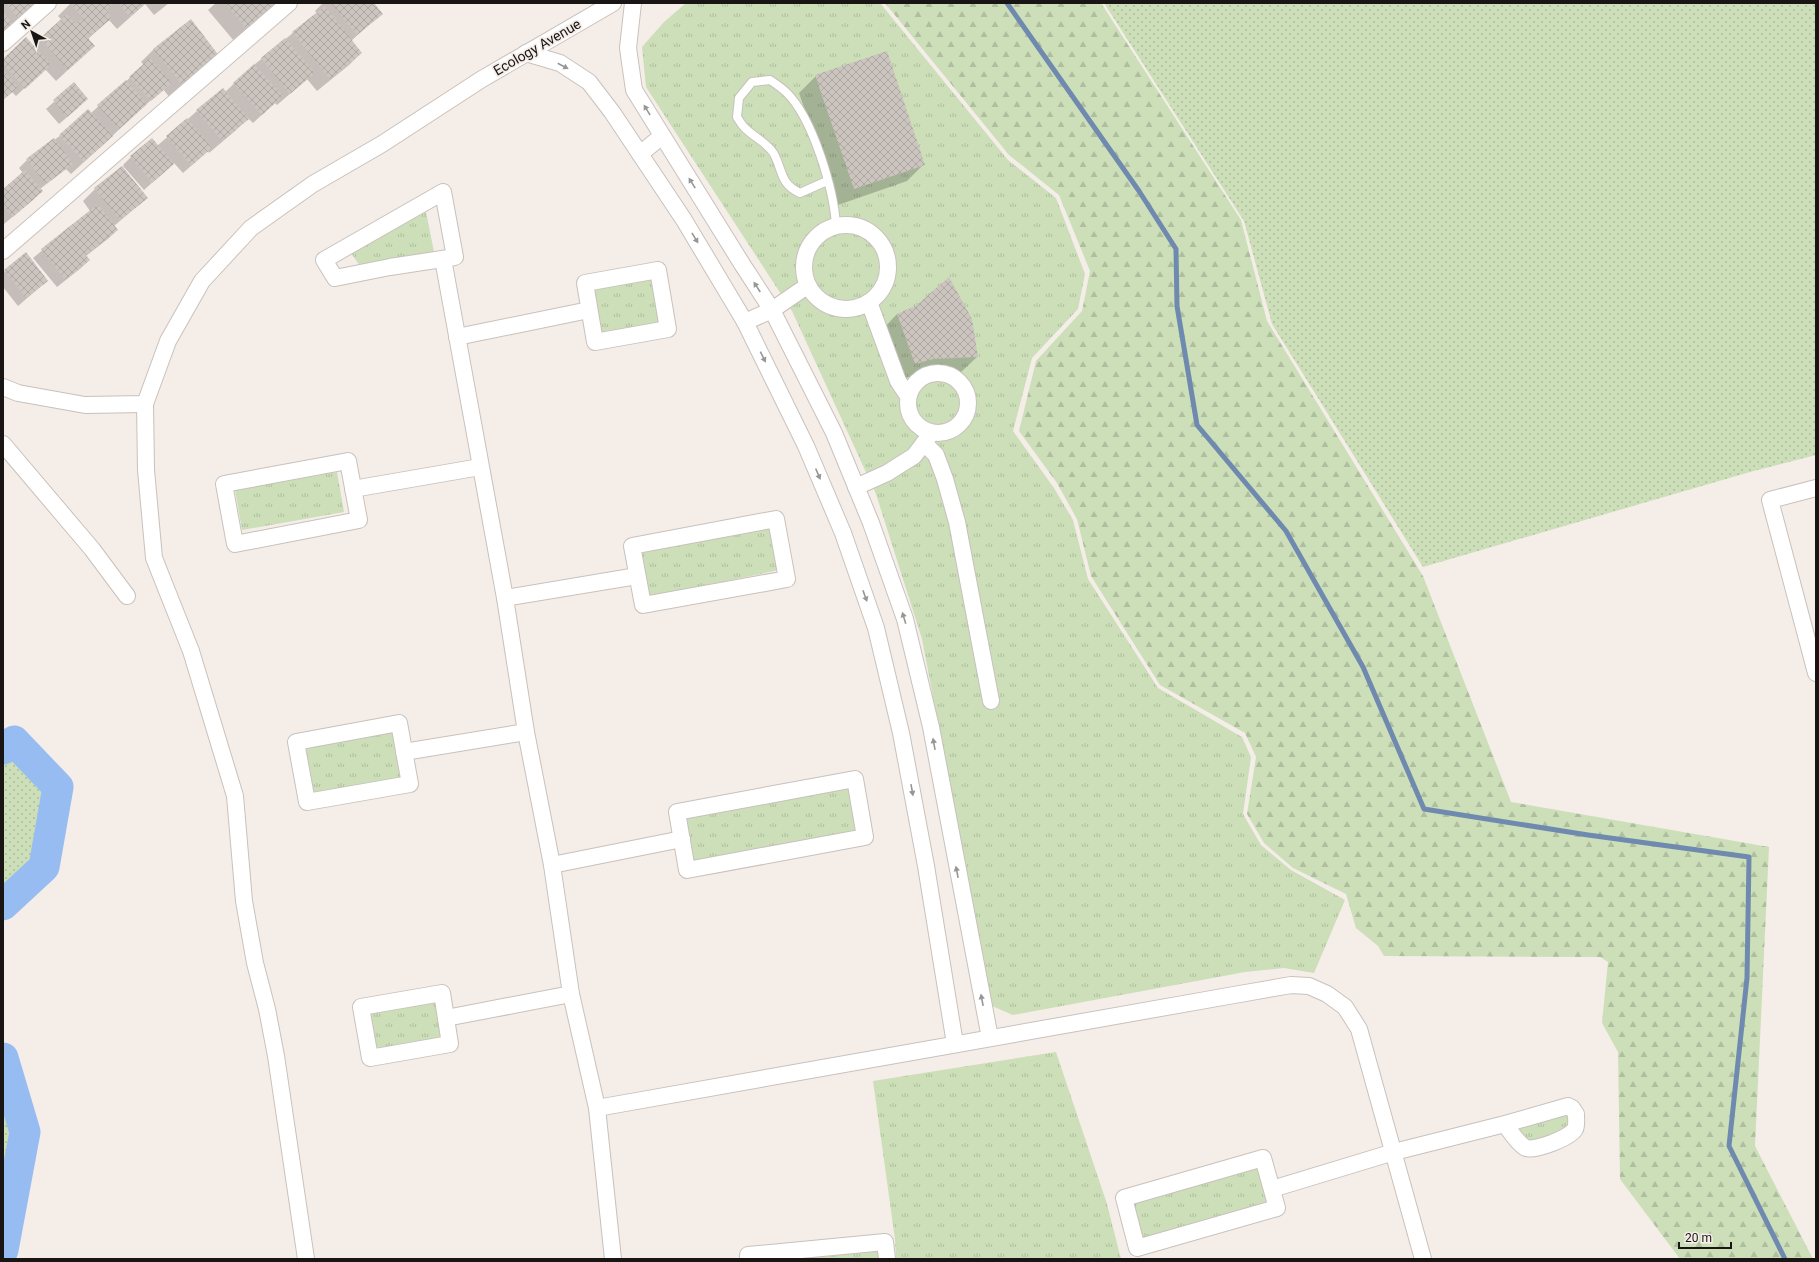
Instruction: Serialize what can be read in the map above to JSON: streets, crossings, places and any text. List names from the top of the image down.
{
  "streets": {
    "street": ["Ecology Avenue"]
  },
  "scale_bar": "20 m",
  "north": "top left"
}
